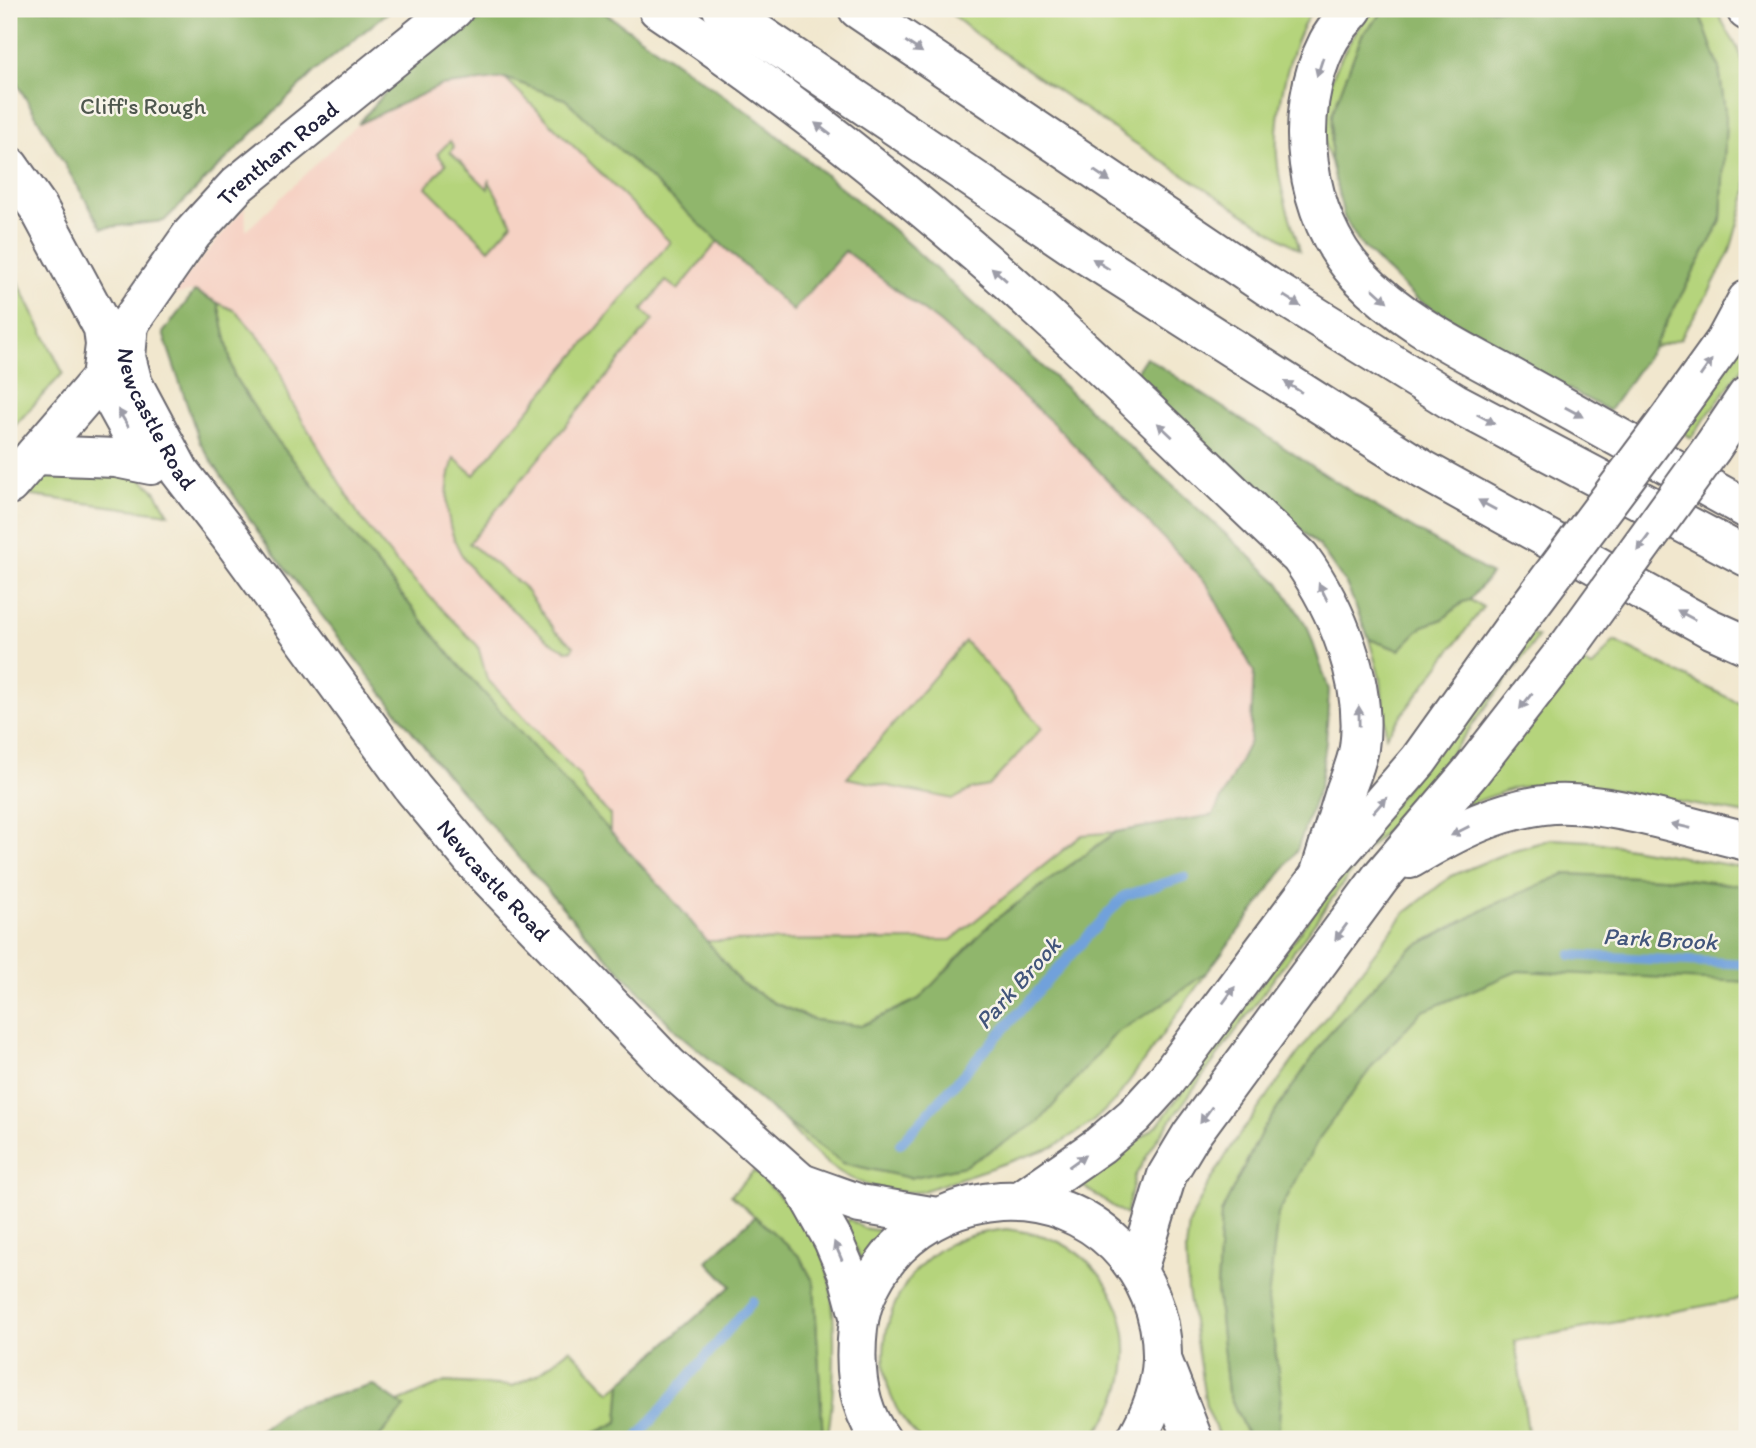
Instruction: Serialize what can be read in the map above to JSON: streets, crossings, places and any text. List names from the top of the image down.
{
  "streets": {
    "main road": ["Trentham Road", "Newcastle Road"]
  },
  "crossings": [
    ["Trentham Road", "Newcastle Road"]
  ],
  "water": ["Park Brook"],
  "parks": ["Cliff's Rough"]
}
